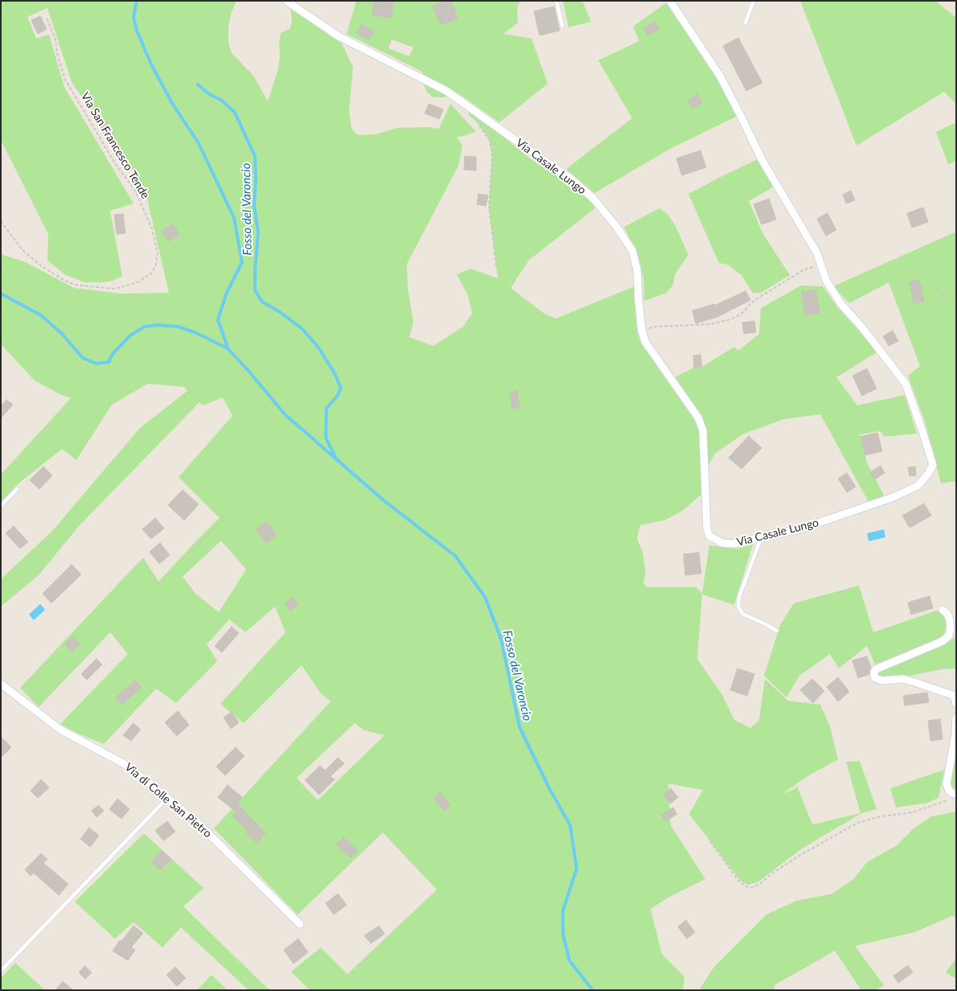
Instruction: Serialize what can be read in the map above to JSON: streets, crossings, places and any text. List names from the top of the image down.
{
  "streets": {
    "street": ["Via Casale Lungo", "Via di Colle San Pietro"],
    "path": ["Via San Francesco Tende"]
  },
  "water": ["Fosso del Varoncio"]
}
